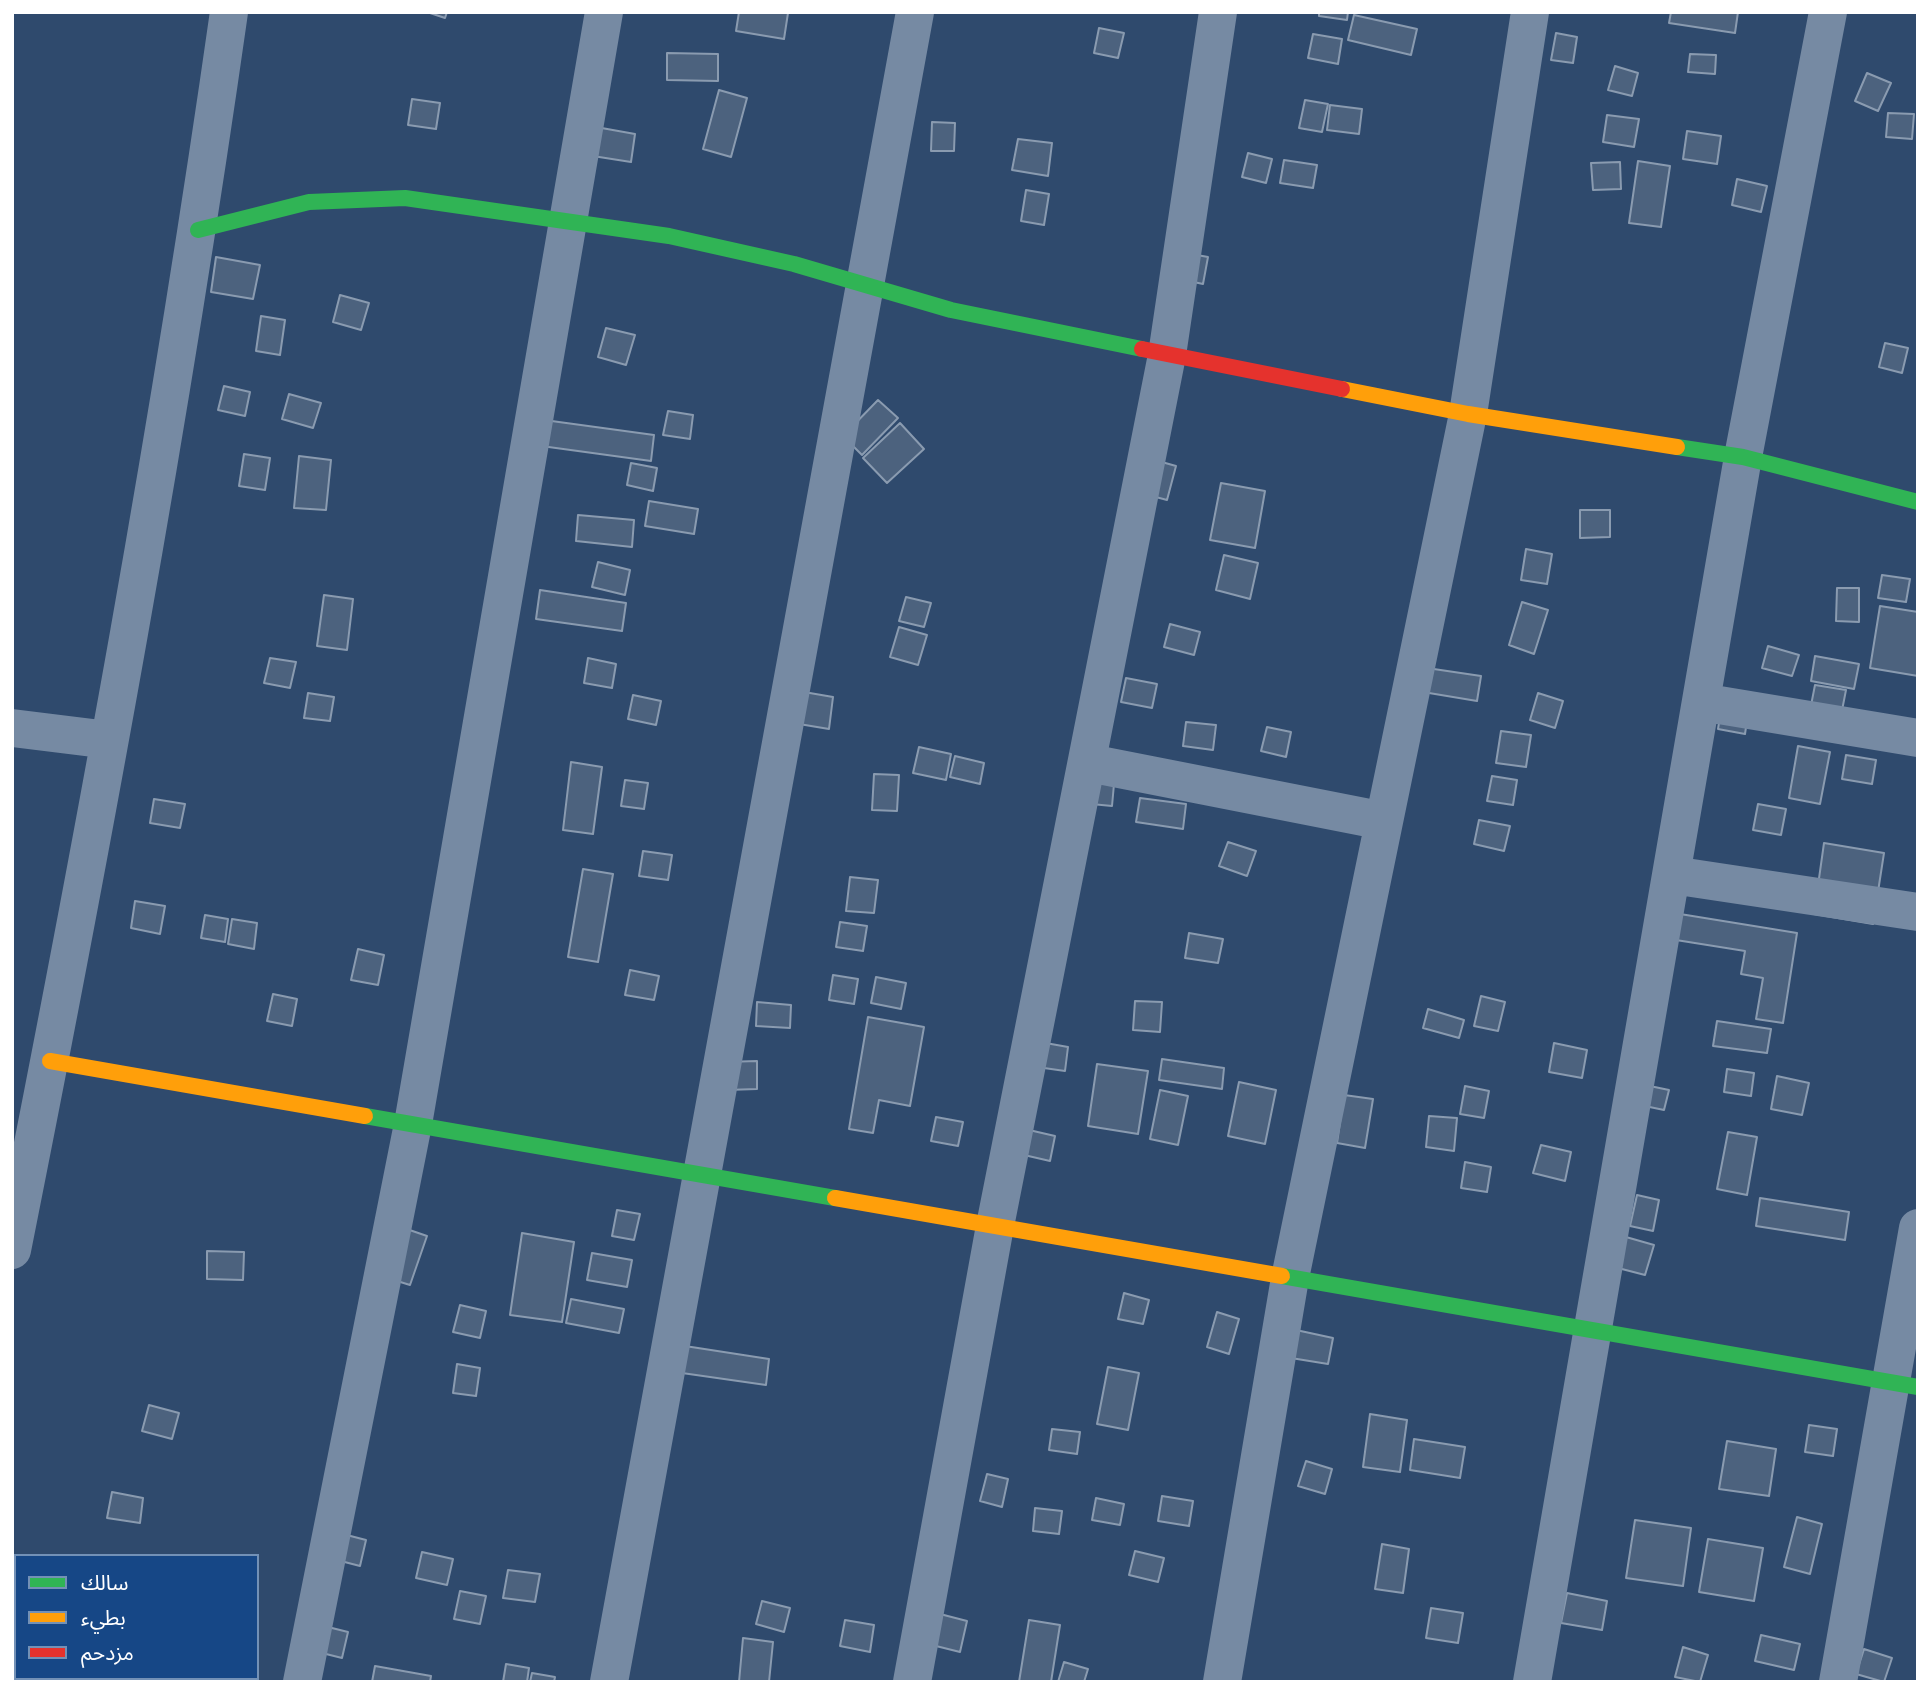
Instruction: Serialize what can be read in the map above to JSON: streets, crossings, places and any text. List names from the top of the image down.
{
  "legend": ["سالك", "بطيء", "مزدحم"]
}
